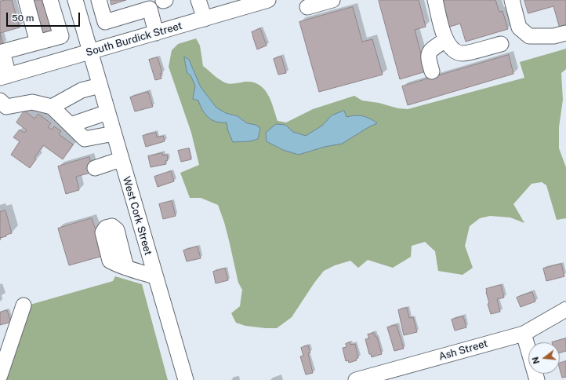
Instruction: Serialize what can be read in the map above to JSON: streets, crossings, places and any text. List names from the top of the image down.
{
  "streets": {
    "street": ["South Burdick Street", "West Cork Street", "Ash Street"]
  },
  "crossings": [
    ["South Burdick Street", "West Cork Street"]
  ],
  "scale_bar": "50 m",
  "north": "left"
}
